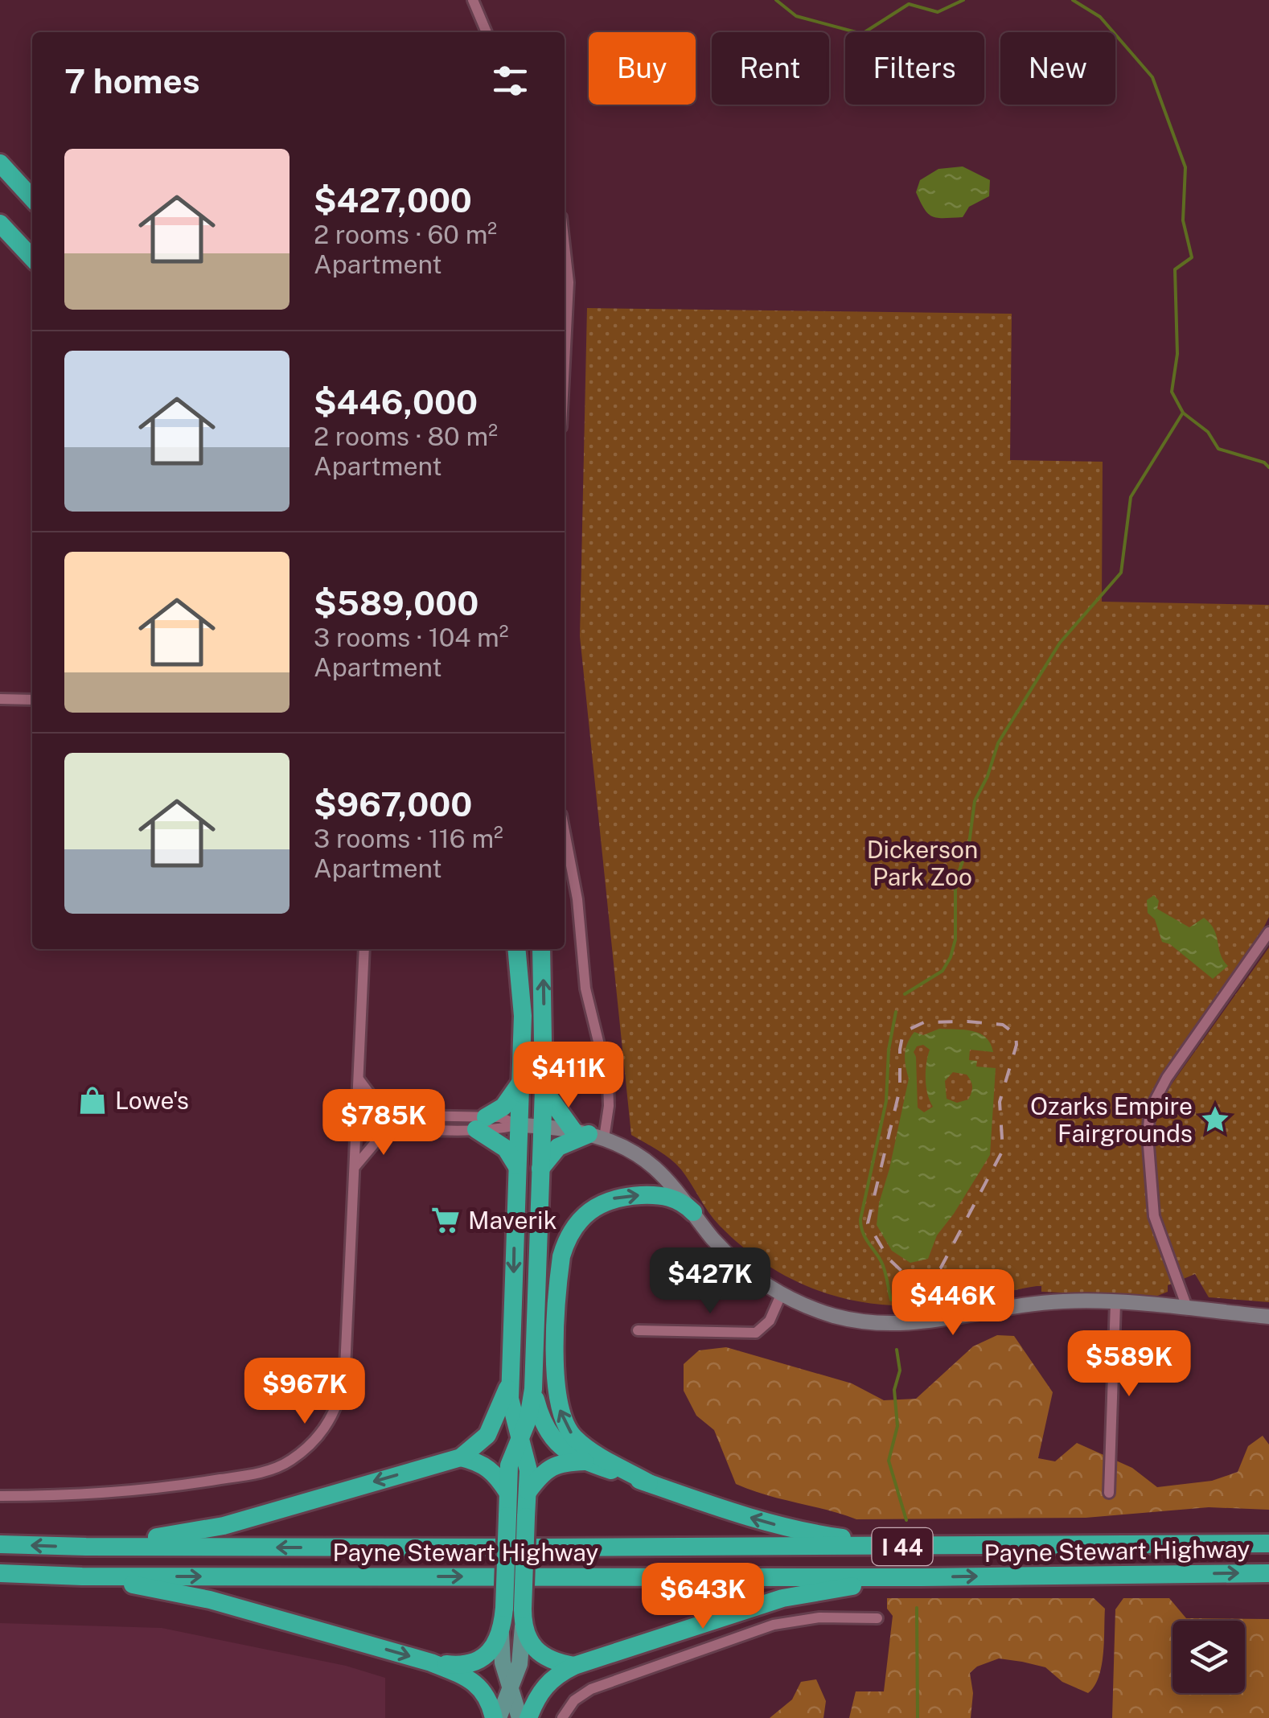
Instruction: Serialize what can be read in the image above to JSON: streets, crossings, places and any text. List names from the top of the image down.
{
  "streets": {
    "highway": ["I 44", "Payne Stewart Highway"]
  },
  "parks": ["Dickerson Park Zoo"],
  "places": {
    "shop": ["Lowe's"],
    "place": ["Ozarks Empire Fairgrounds"],
    "supermarket": ["Maverik"]
  },
  "page": {
    "chip": [
      "Buy",
      "Rent",
      "Filters",
      "New"
    ],
    "heading": "7 homes",
    "list": [
      {
        "name": "$427,000",
        "note": "2 rooms · 60 m² · Apartment"
      },
      {
        "name": "$446,000",
        "note": "2 rooms · 80 m² · Apartment"
      },
      {
        "name": "$589,000",
        "note": "3 rooms · 104 m² · Apartment"
      },
      {
        "name": "$967,000",
        "note": "3 rooms · 116 m² · Apartment"
      }
    ],
    "price": [
      "$411K",
      "$785K",
      "$427K",
      "$446K",
      "$589K",
      "$967K",
      "$643K"
    ]
  }
}
